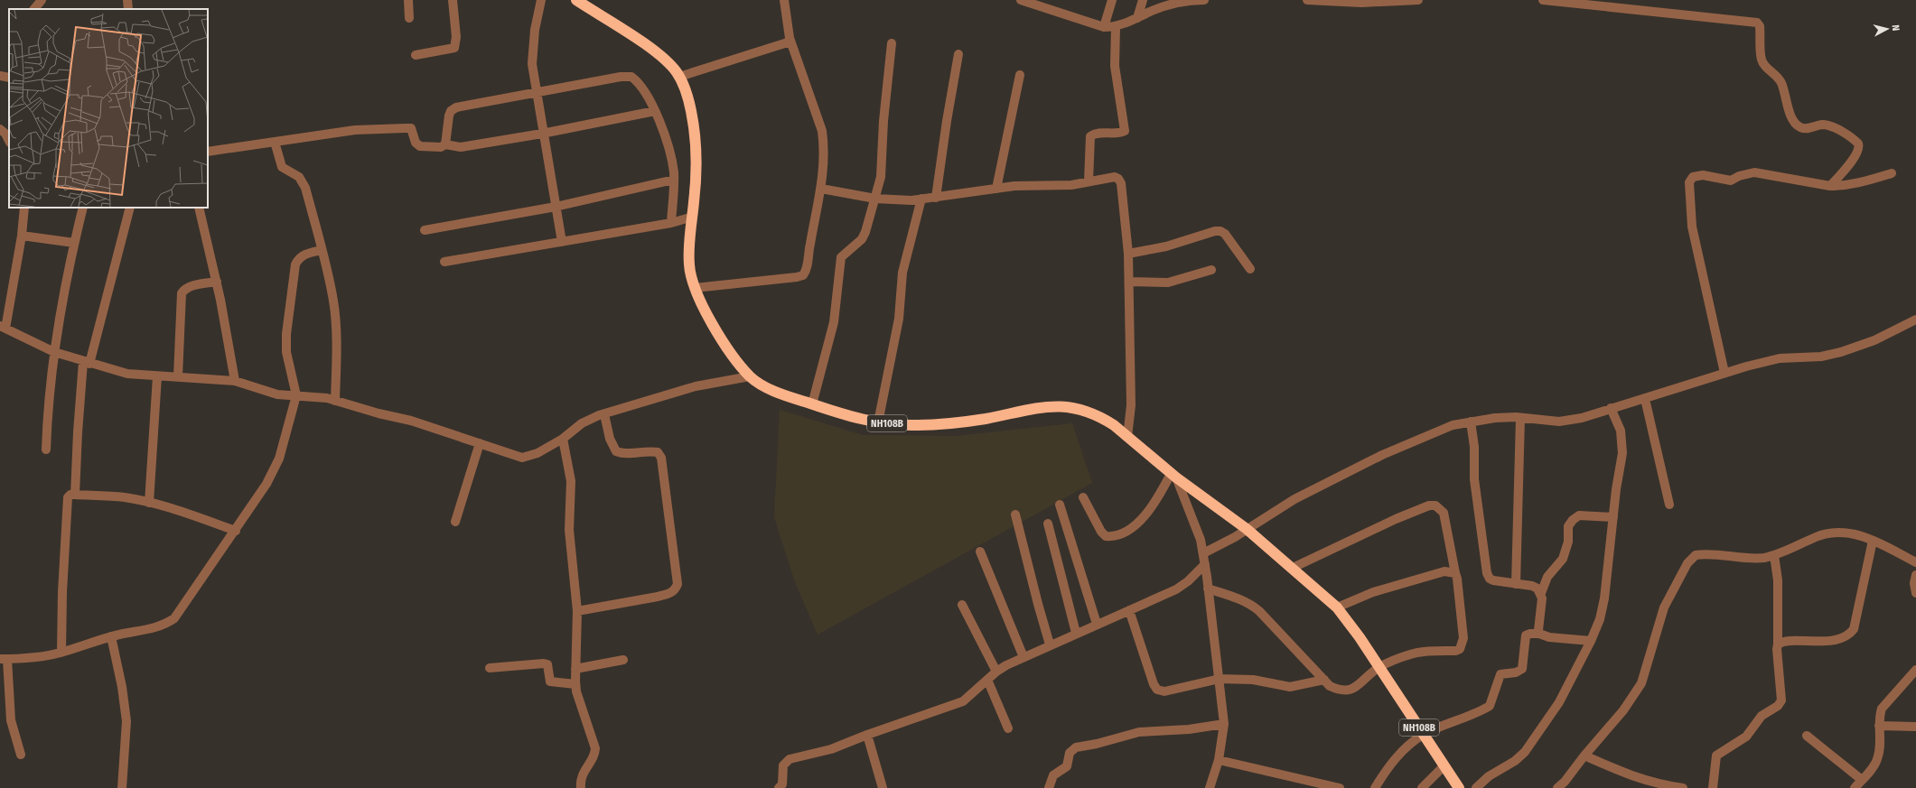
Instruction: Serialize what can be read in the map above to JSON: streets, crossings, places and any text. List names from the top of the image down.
{
  "streets": {
    "highway": ["NH108B"]
  },
  "north": "right"
}
